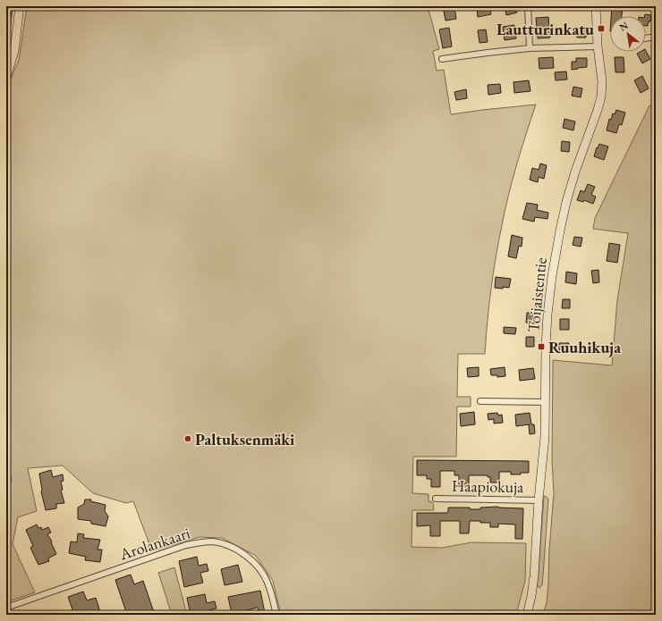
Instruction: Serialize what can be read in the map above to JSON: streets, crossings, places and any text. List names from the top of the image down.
{
  "streets": {
    "street": ["Toijaistentie", "Haapiokuja", "Arolankaari"]
  },
  "crossings": [
    ["Toijaistentie", "Haapiokuja"]
  ],
  "places": {
    "transit": ["Lautturinkatu", "Ruuhikuja"],
    "other": ["Paltuksenmäki"]
  },
  "north": "top left"
}
